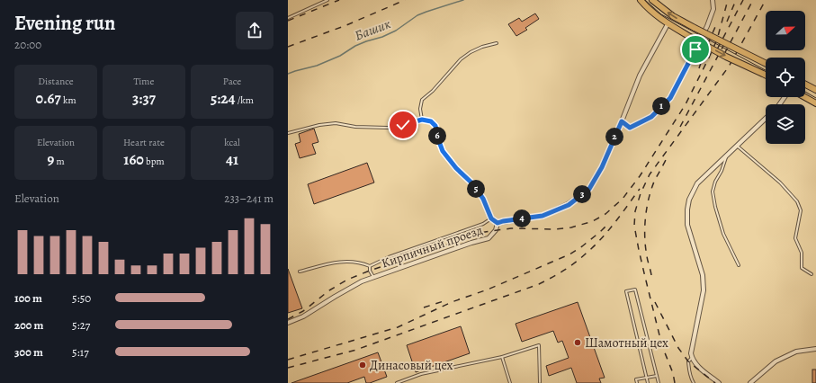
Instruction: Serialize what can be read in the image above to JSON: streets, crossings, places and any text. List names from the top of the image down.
{
  "streets": {
    "street": ["Кирпичный проезд"]
  },
  "water": ["Башик"],
  "places": ["Шамотный цех", "Динасовый цех"],
  "north": "right",
  "page": {
    "heading": ["Evening run", "20:00"],
    "stats": [
      ["Distance", "0.67 km"],
      ["Time", "3:37"],
      ["Pace", "5:24 /km"],
      ["Elevation", "9 m"],
      ["Heart rate", "160 bpm"],
      ["kcal", "41"]
    ],
    "pins": [
      "1",
      "6",
      "2",
      "5",
      "3",
      "4"
    ],
    "chart": ["Elevation", "233–241 m"],
    "list": [
      {
        "name": "100 m",
        "note": "5:50"
      },
      {
        "name": "200 m",
        "note": "5:27"
      },
      {
        "name": "300 m",
        "note": "5:17"
      }
    ]
  }
}
